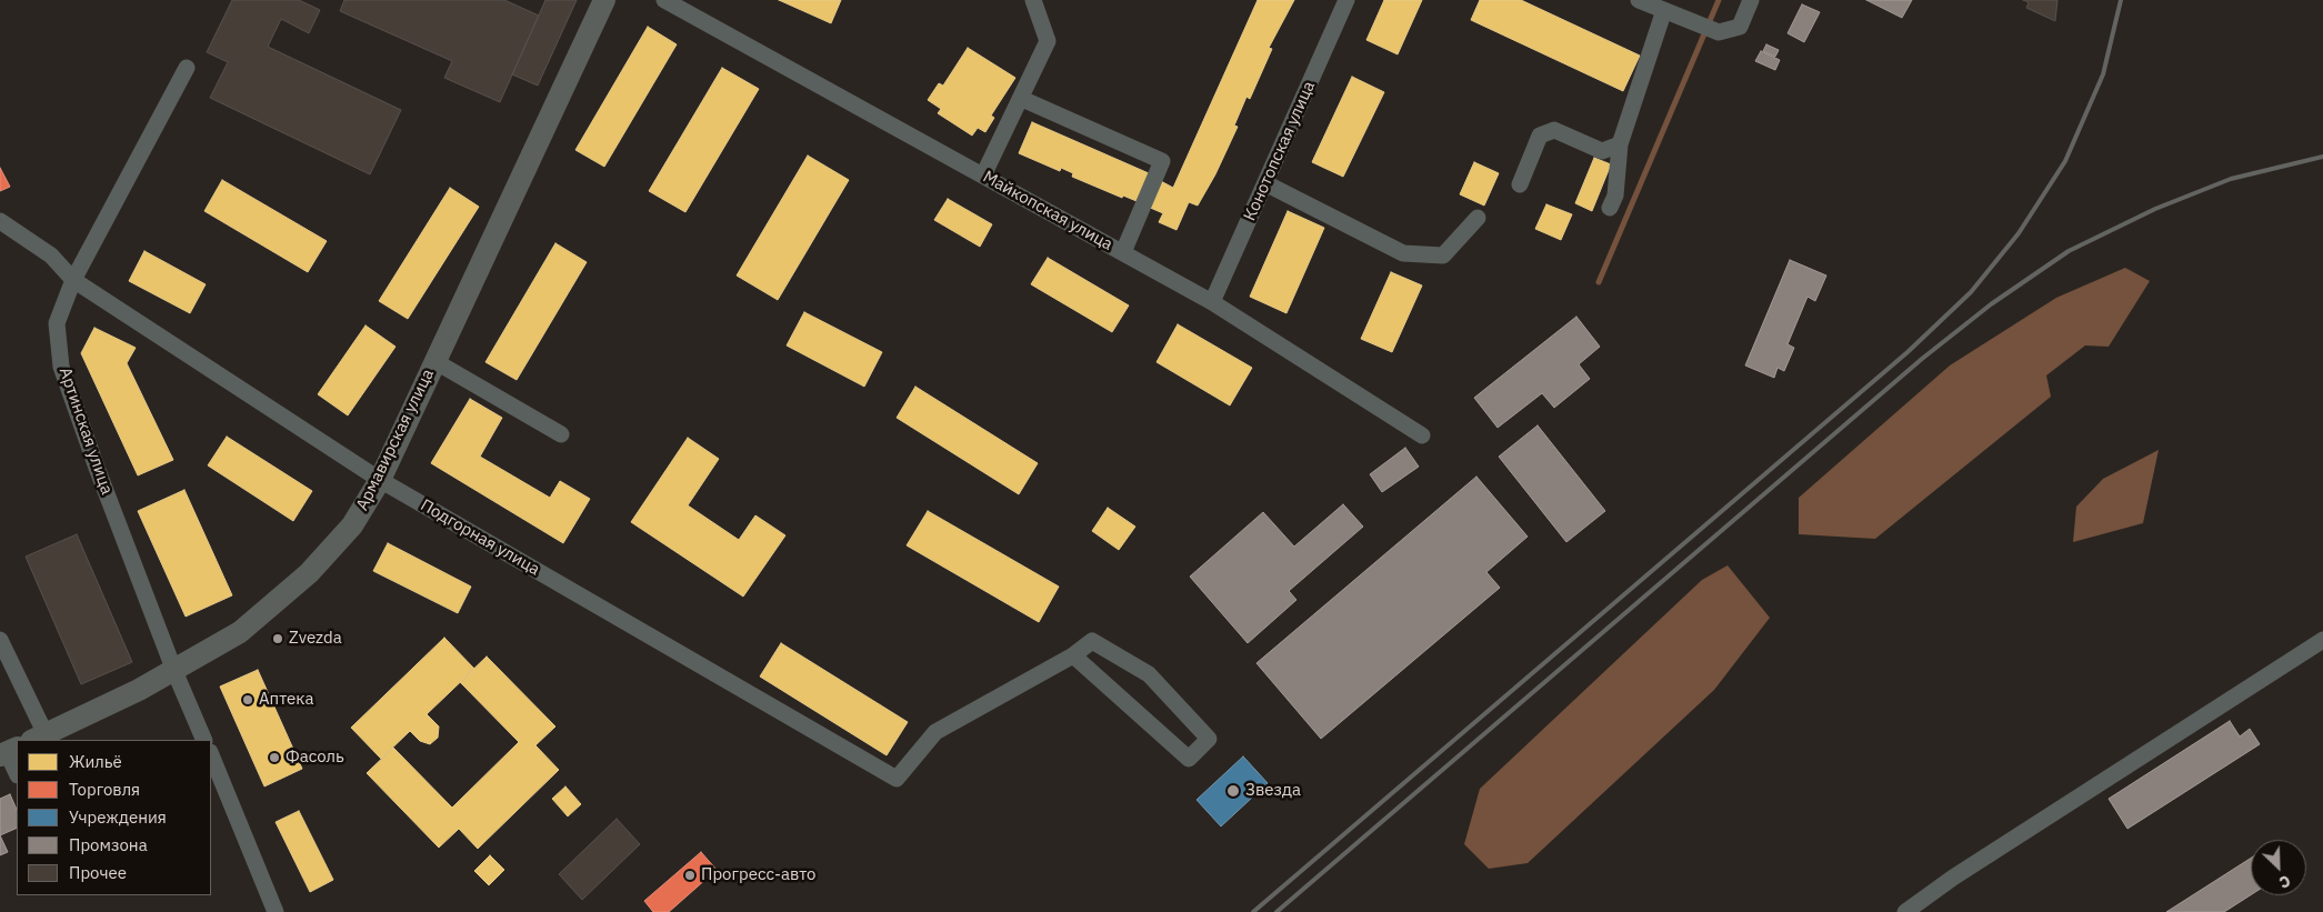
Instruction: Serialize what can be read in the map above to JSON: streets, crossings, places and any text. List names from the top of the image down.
{
  "streets": {
    "main road": ["Армавирская улица"],
    "street": [
      "Конотопская улица",
      "Майкопская улица",
      "Артинская улица",
      "Подгорная улица"
    ]
  },
  "crossings": [
    ["Конотопская улица", "Майкопская улица"],
    ["Артинская улица", "Армавирская улица"],
    ["Артинская улица", "Подгорная улица"],
    ["Армавирская улица", "Подгорная улица"]
  ],
  "places": [
    "Zvezda",
    "Аптека",
    "Фасоль",
    "Звезда",
    "Прогресс-авто"
  ],
  "legend": [
    "Жильё",
    "Торговля",
    "Учреждения",
    "Промзона",
    "Прочее"
  ],
  "north": "bottom right"
}
